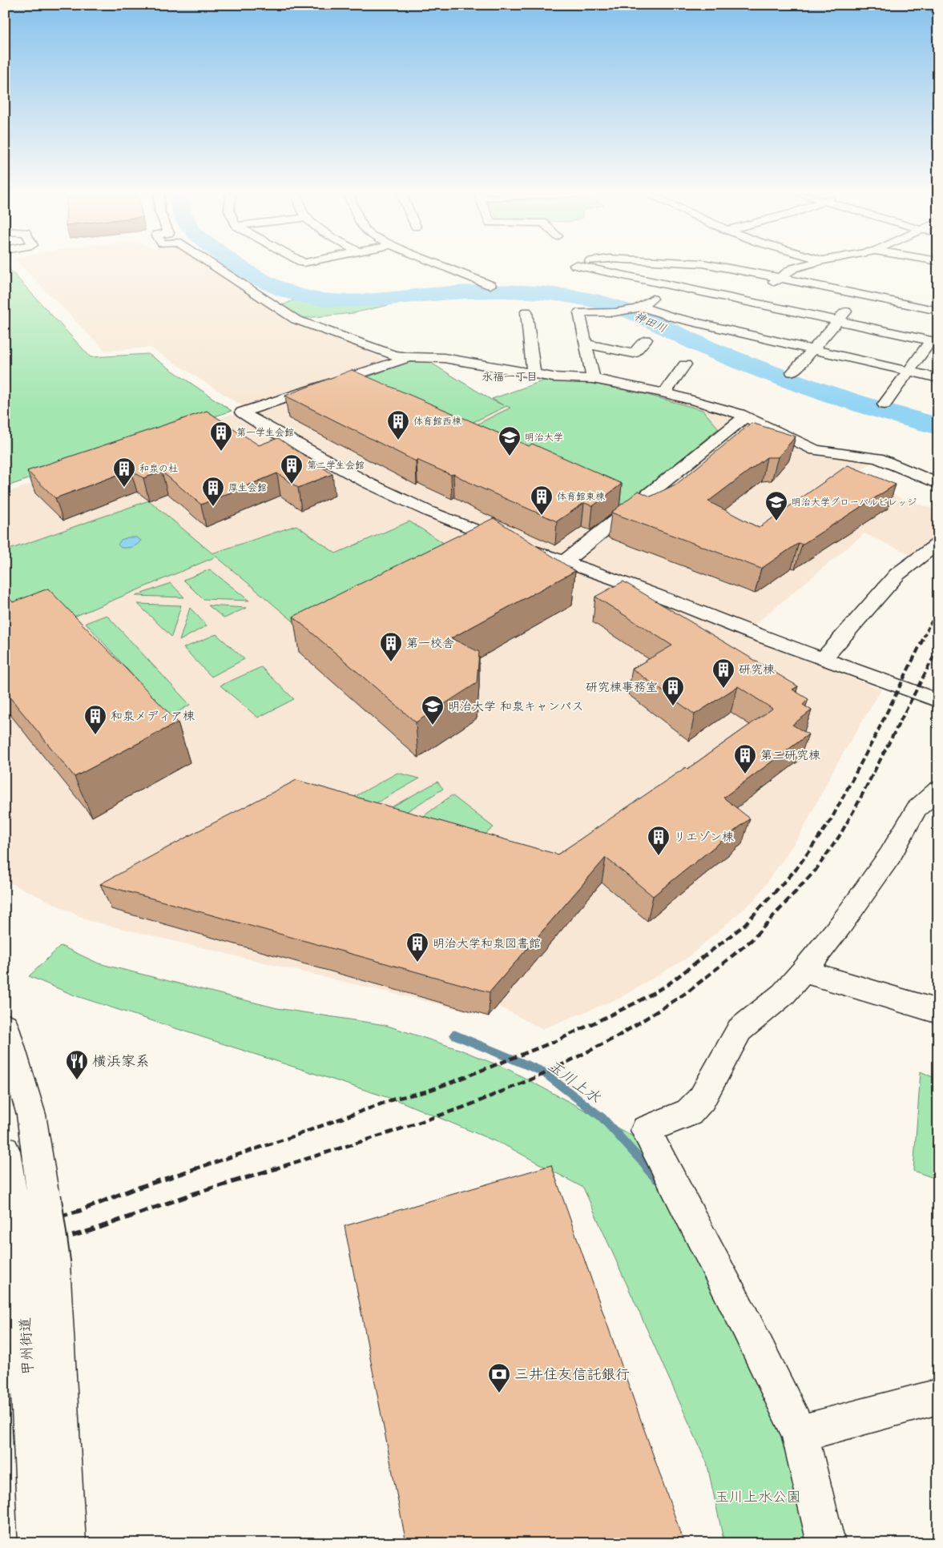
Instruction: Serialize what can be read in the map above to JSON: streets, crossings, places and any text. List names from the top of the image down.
{
  "streets": {
    "main road": ["甲州街道"]
  },
  "districts": ["永福一丁目"],
  "water": ["神田川", "玉川上水"],
  "parks": ["玉川上水公園"],
  "places": {
    "building": [
      "体育館西棟",
      "第一学生会館",
      "第二学生会館",
      "和泉の杜",
      "厚生会館",
      "体育館東棟",
      "第一校舎",
      "研究棟",
      "研究棟事務室",
      "和泉メディア棟",
      "第二研究棟",
      "リエゾン棟",
      "明治大学和泉図書館"
    ],
    "school or university": ["明治大学", "明治大学グローバルビレッジ", "明治大学 和泉キャンパス"],
    "restaurant": ["横浜家系"],
    "bank": ["三井住友信託銀行"]
  }
}
